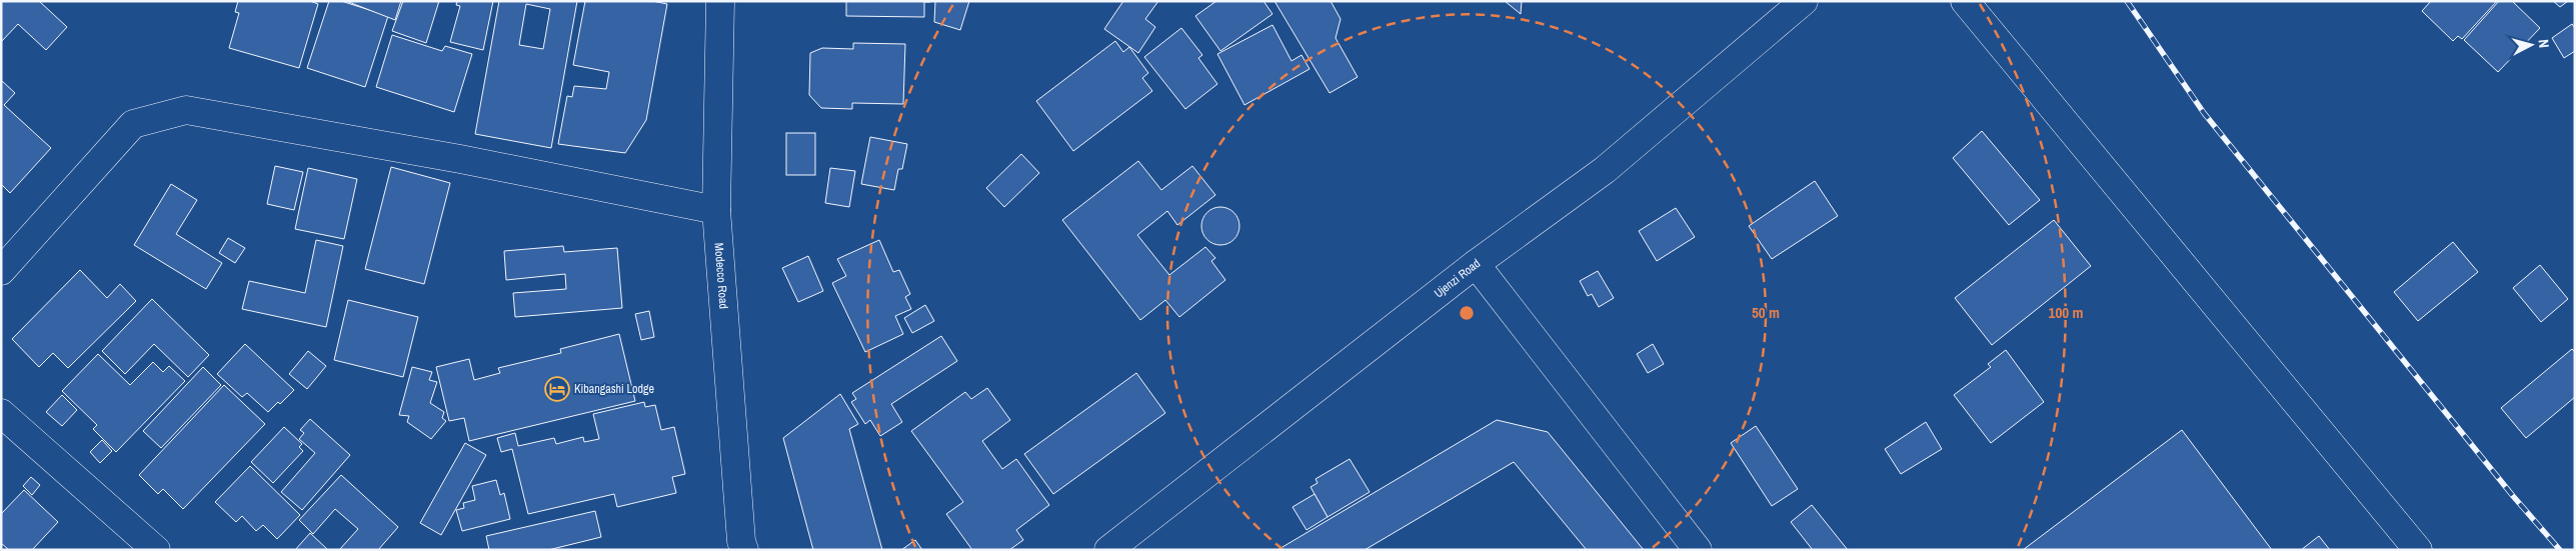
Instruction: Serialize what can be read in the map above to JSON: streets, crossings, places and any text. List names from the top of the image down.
{
  "streets": {
    "street": ["Modecco Road", "Ujenzi Road"]
  },
  "places": {
    "hotel": ["Kibangashi Lodge"]
  },
  "north": "right",
  "rings": ["50 m", "100 m"]
}
